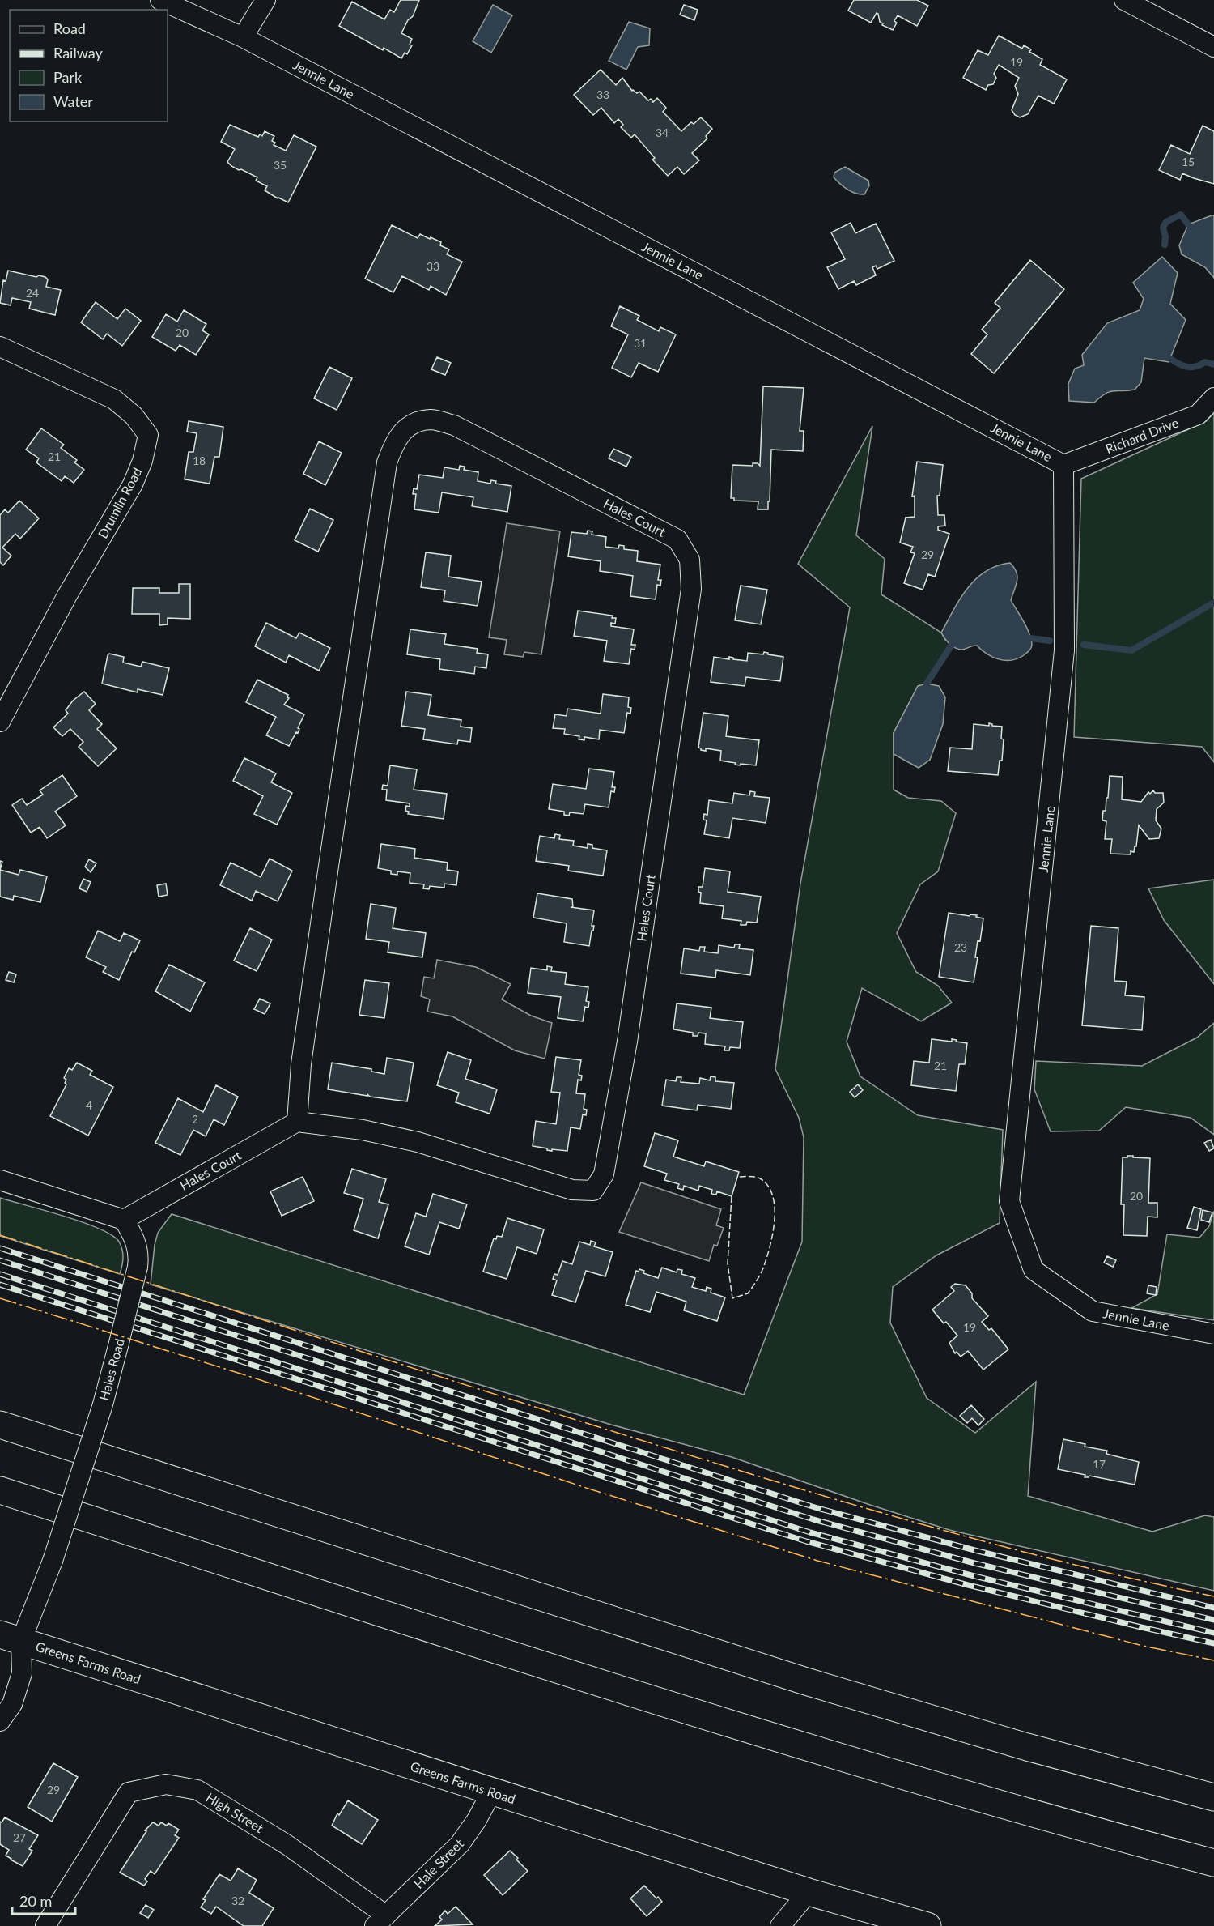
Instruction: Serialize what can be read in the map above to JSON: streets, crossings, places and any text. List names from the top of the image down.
{
  "streets": {
    "main road": ["Greens Farms Road"],
    "street": [
      "Jennie Lane",
      "Richard Drive",
      "Drumlin Road",
      "Hales Court",
      "Hales Road",
      "High Street",
      "Hale Street"
    ]
  },
  "crossings": [
    ["Jennie Lane", "Richard Drive"],
    ["Hales Court", "Hales Road"],
    ["Hales Road", "Greens Farms Road"],
    ["Greens Farms Road", "Hale Street"],
    ["High Street", "Hale Street"]
  ],
  "house_numbers": [
    "19",
    "33",
    "34",
    "15",
    "35",
    "33",
    "24",
    "20",
    "31",
    "21",
    "18",
    "29",
    "23",
    "21",
    "4",
    "2",
    "20",
    "19",
    "17",
    "29",
    "27",
    "32"
  ],
  "legend": [
    "Road",
    "Railway",
    "Park",
    "Water"
  ],
  "scale_bar": "20 m"
}
